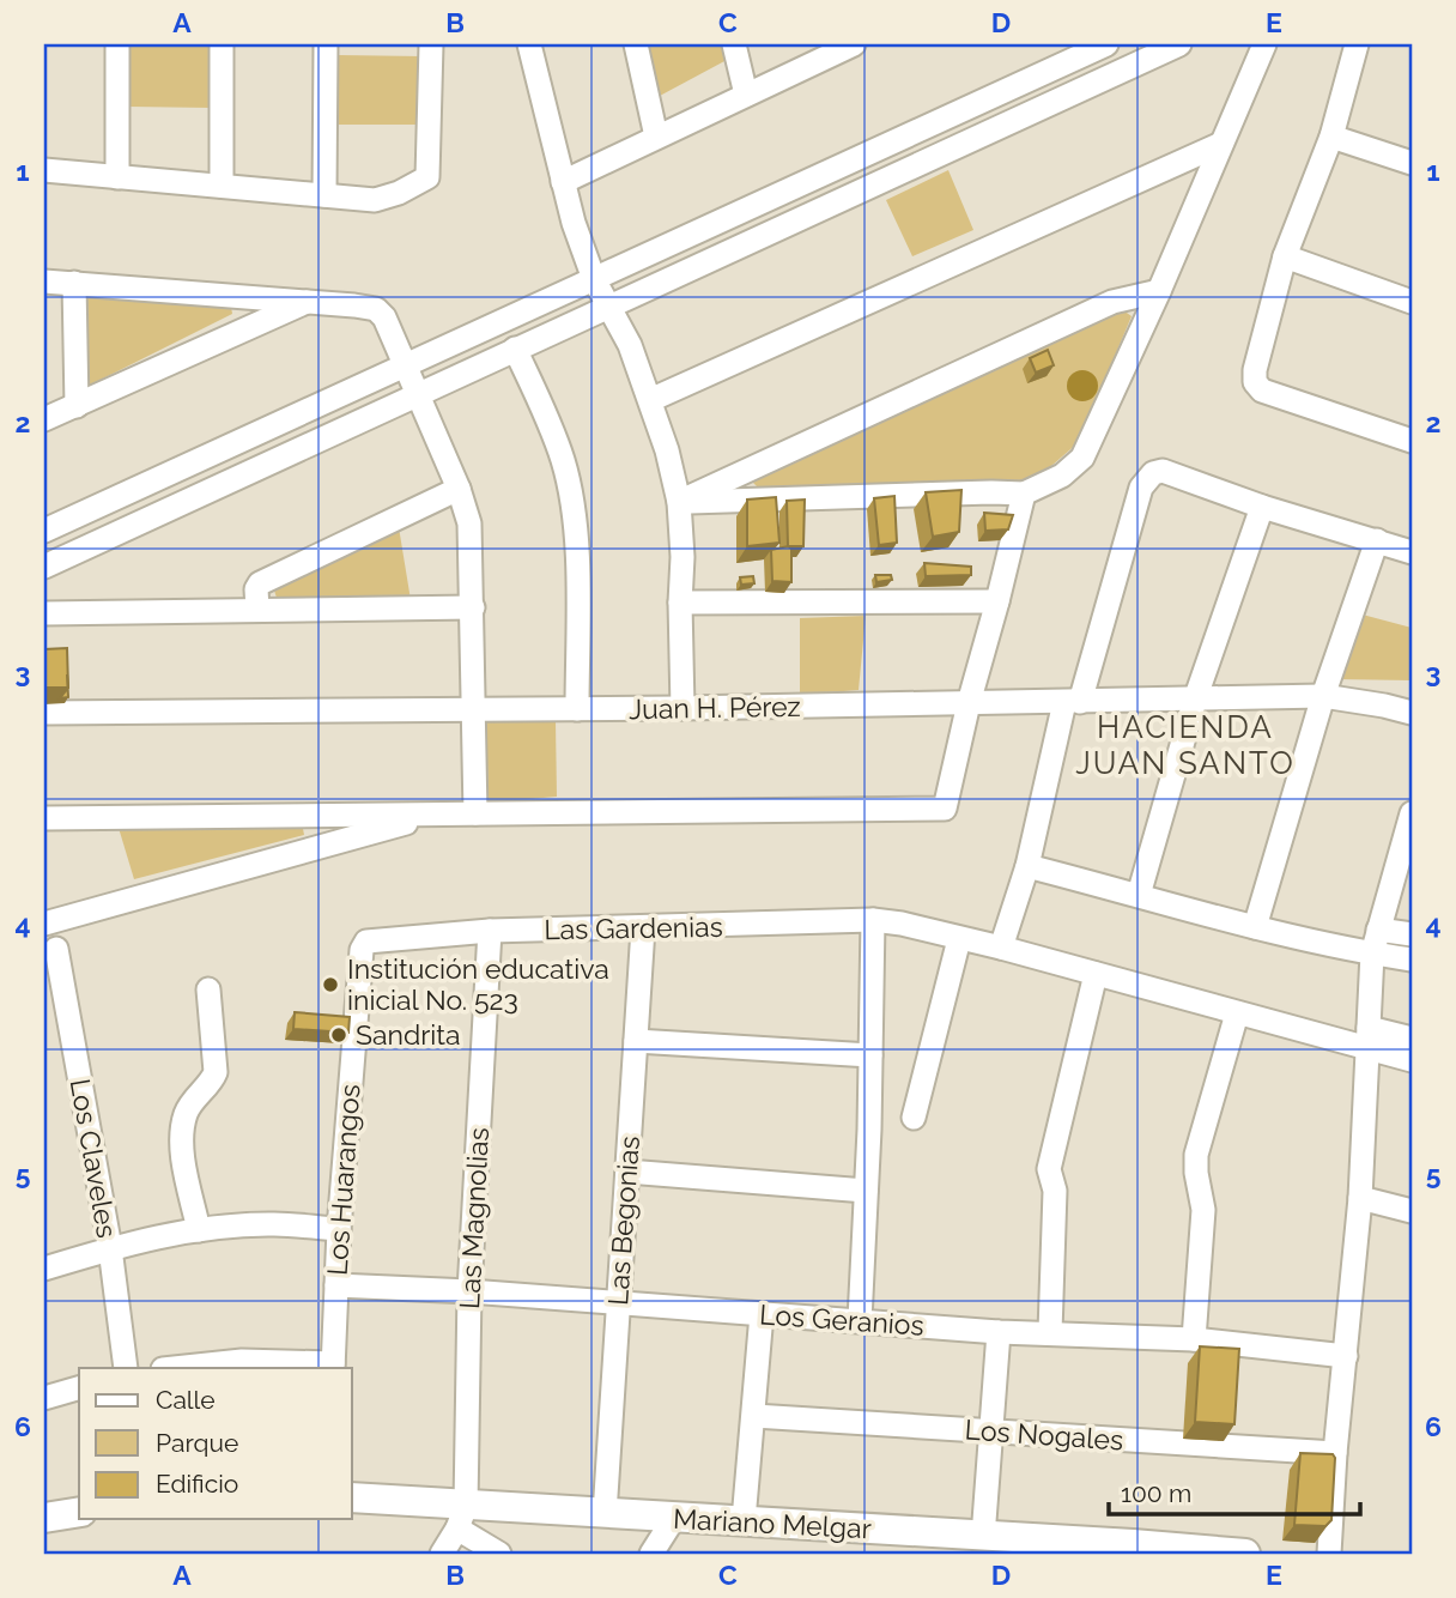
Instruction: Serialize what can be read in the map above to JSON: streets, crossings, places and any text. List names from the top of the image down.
{
  "streets": {
    "main road": ["Mariano Melgar"],
    "street": [
      "Juan H. Pérez",
      "Las Gardenias",
      "Los Claveles",
      "Los Huarangos",
      "Las Magnolias",
      "Las Begonias",
      "Los Geranios",
      "Los Nogales"
    ]
  },
  "crossings": [
    ["Las Gardenias", "Los Huarangos"],
    ["Las Gardenias", "Las Magnolias"],
    ["Las Gardenias", "Las Begonias"],
    ["Los Huarangos", "Los Geranios"],
    ["Las Magnolias", "Los Geranios"],
    ["Las Magnolias", "Mariano Melgar"],
    ["Las Begonias", "Los Geranios"],
    ["Las Begonias", "Mariano Melgar"]
  ],
  "districts": ["HACIENDA JUAN SANTO"],
  "places": ["Institución educativa inicial No. 523", "Sandrita"],
  "legend": ["Calle", "Parque", "Edificio"],
  "scale_bar": "100 m",
  "grid": {
    "columns": [
      "A",
      "B",
      "C",
      "D",
      "E"
    ],
    "rows": [
      "1",
      "2",
      "3",
      "4",
      "5",
      "6"
    ]
  }
}
